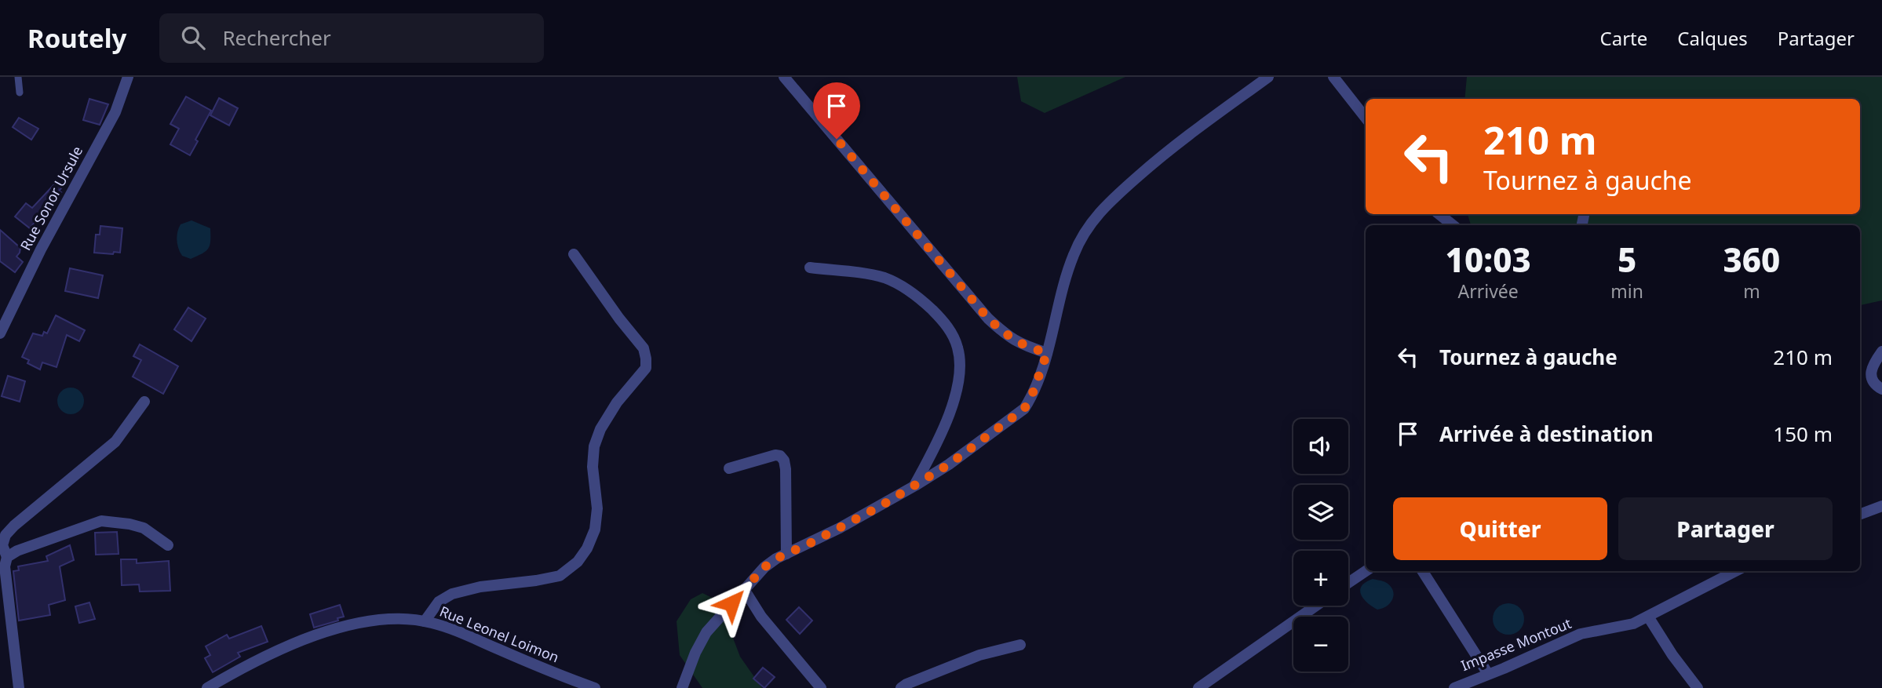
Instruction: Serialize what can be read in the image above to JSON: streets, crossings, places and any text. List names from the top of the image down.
{
  "streets": {
    "street": ["Rue Sonor Ursule", "Rue Leonel Loimon", "Impasse Montout"]
  },
  "page": {
    "header": "Routely",
    "search": "Rechercher",
    "nav": ["Carte", "Calques", "Partager"],
    "turn": ["210 m", "Tournez à gauche"],
    "eta": [
      "10:03",
      "Arrivée",
      "5",
      "min",
      "360",
      "m"
    ],
    "list": [
      {
        "name": "Tournez à gauche",
        "value": "210 m"
      },
      {
        "name": "Arrivée à destination",
        "value": "150 m"
      }
    ],
    "map_buttons": ["+", "−"],
    "buttons": ["Quitter", "Partager"]
  }
}
